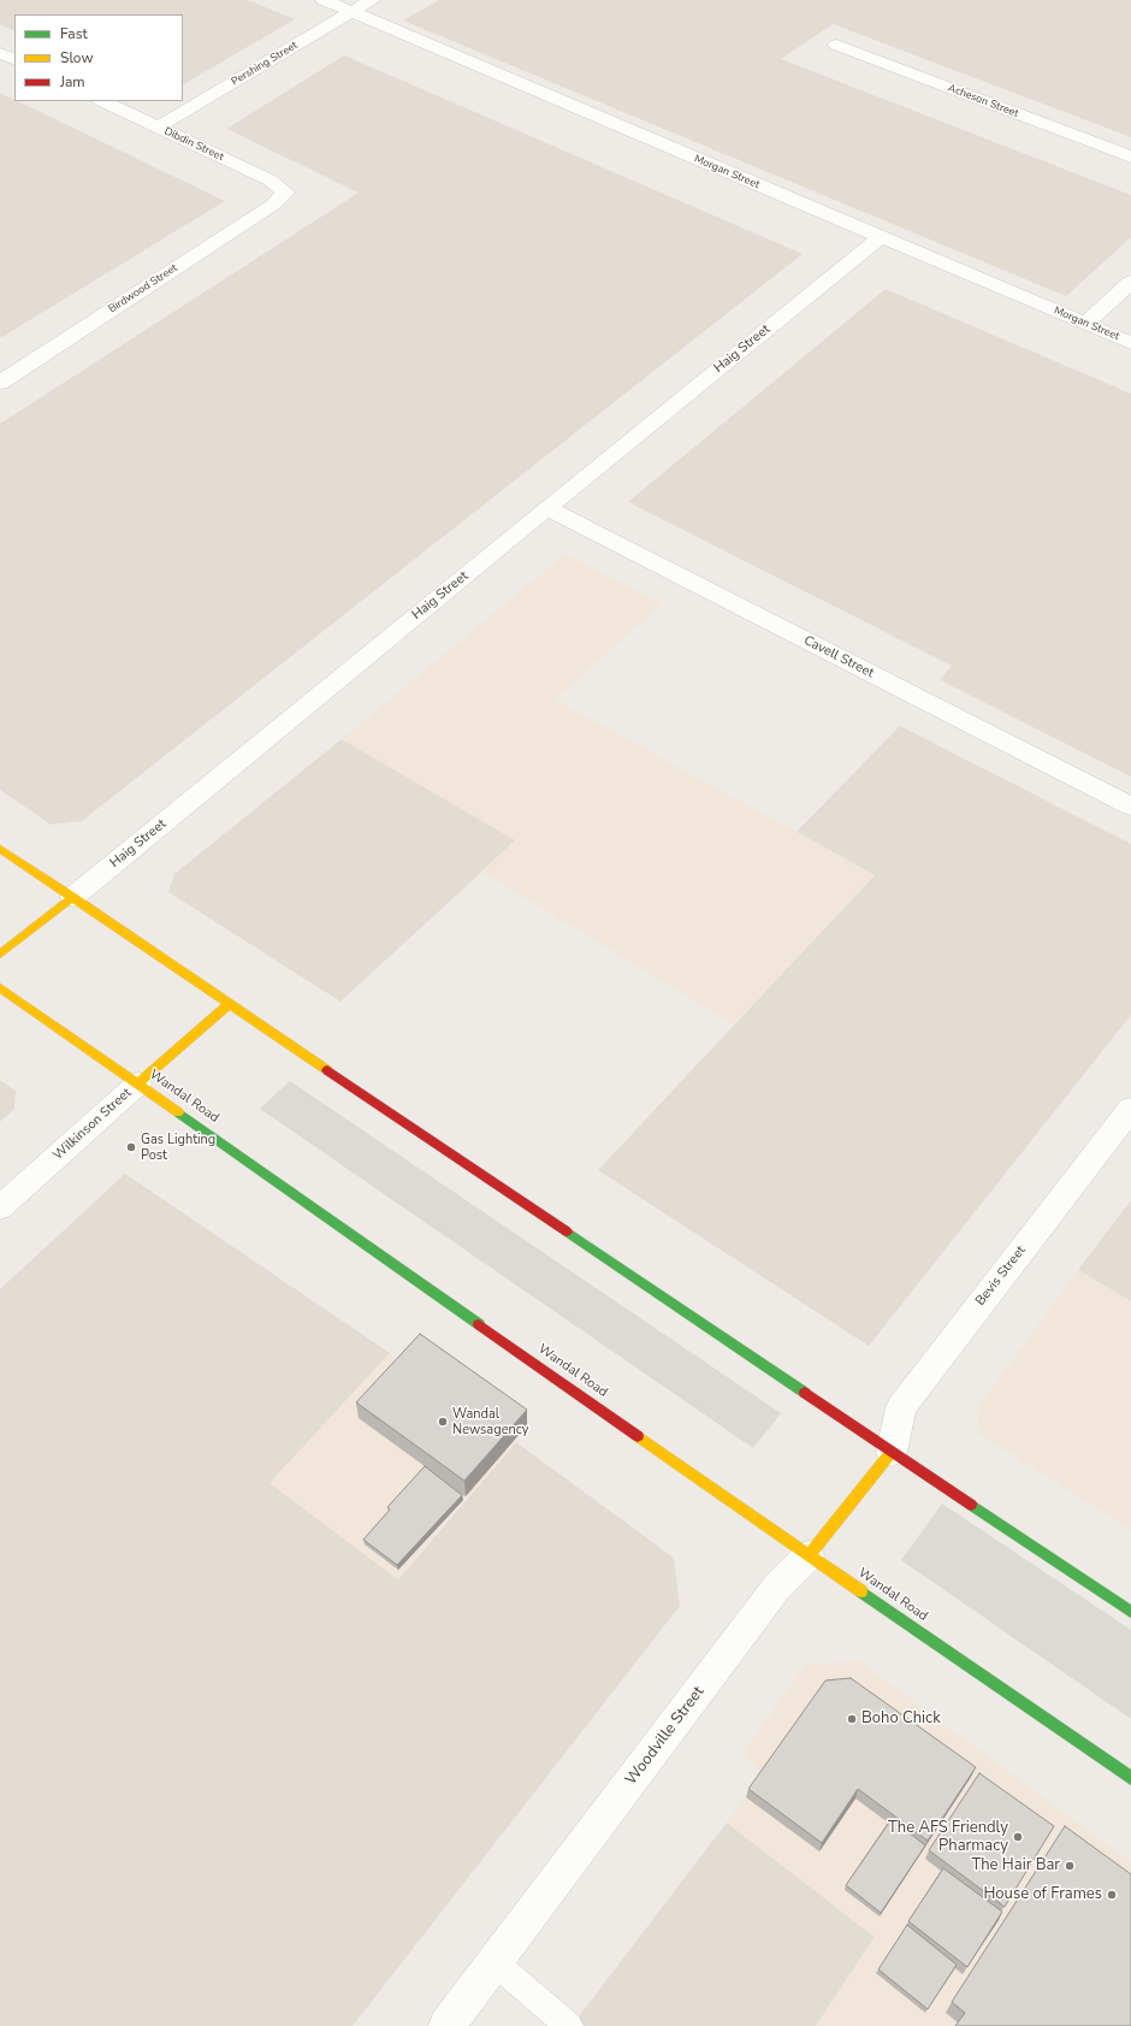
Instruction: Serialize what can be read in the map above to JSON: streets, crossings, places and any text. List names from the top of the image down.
{
  "streets": {
    "street": [
      "Pershing Street",
      "Acheson Street",
      "Dibdin Street",
      "Morgan Street",
      "Birdwood Street",
      "Haig Street",
      "Cavell Street",
      "Wandal Road",
      "Wilkinson Street",
      "Bevis Street",
      "Woodville Street"
    ]
  },
  "crossings": [
    ["Pershing Street", "Dibdin Street"],
    ["Pershing Street", "Morgan Street"],
    ["Dibdin Street", "Birdwood Street"],
    ["Morgan Street", "Haig Street"],
    ["Haig Street", "Cavell Street"],
    ["Wandal Road", "Wilkinson Street"],
    ["Wandal Road", "Woodville Street"],
    ["Bevis Street", "Woodville Street"]
  ],
  "places": [
    "Gas Lighting Post",
    "Wandal Newsagency",
    "Boho Chick",
    "The AFS Friendly Pharmacy",
    "The Hair Bar",
    "House of Frames"
  ],
  "legend": ["Fast", "Slow", "Jam"]
}
